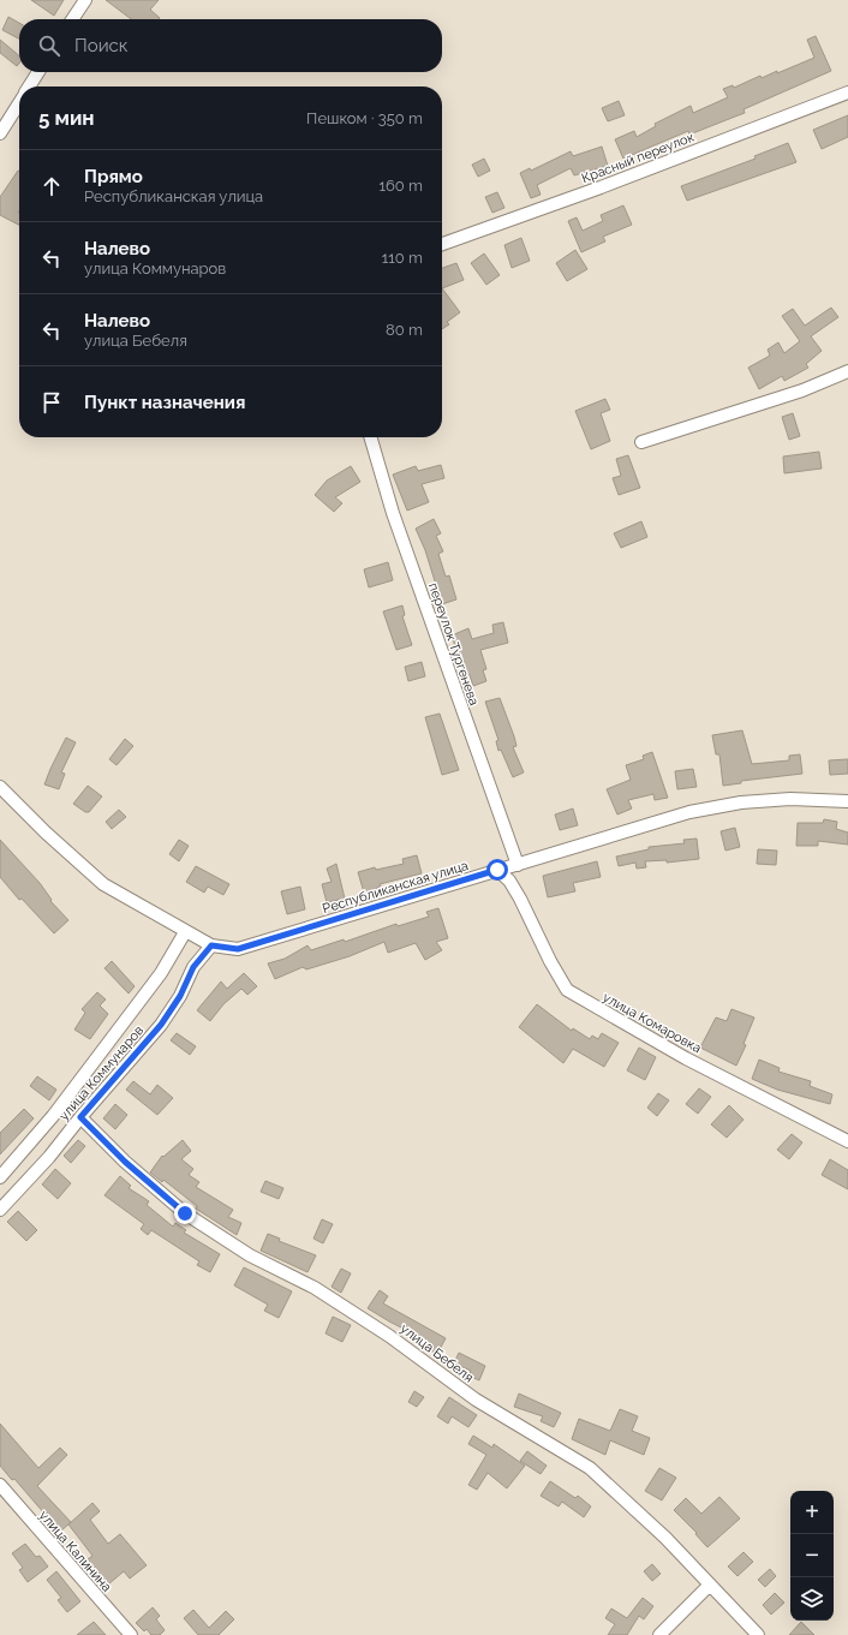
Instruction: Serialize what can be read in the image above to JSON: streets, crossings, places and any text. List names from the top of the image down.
{
  "streets": {
    "street": [
      "Красный переулок",
      "переулок Тургенева",
      "Республиканская улица",
      "улица Комаровка",
      "улица Коммунаров",
      "улица Бебеля",
      "улица Калинина"
    ]
  },
  "crossings": [
    ["переулок Тургенева", "Республиканская улица"],
    ["Республиканская улица", "улица Комаровка"],
    ["Республиканская улица", "улица Коммунаров"],
    ["улица Коммунаров", "улица Бебеля"]
  ],
  "page": {
    "search": "Поиск",
    "heading": ["5 мин", "Пешком · 350 m"],
    "list": [
      ["Прямо", "Республиканская улица", "160 m"],
      ["Налево", "улица Коммунаров", "110 m"],
      ["Налево", "улица Бебеля", "80 m"],
      "Пункт назначения"
    ],
    "map_buttons": ["+", "−"]
  }
}
